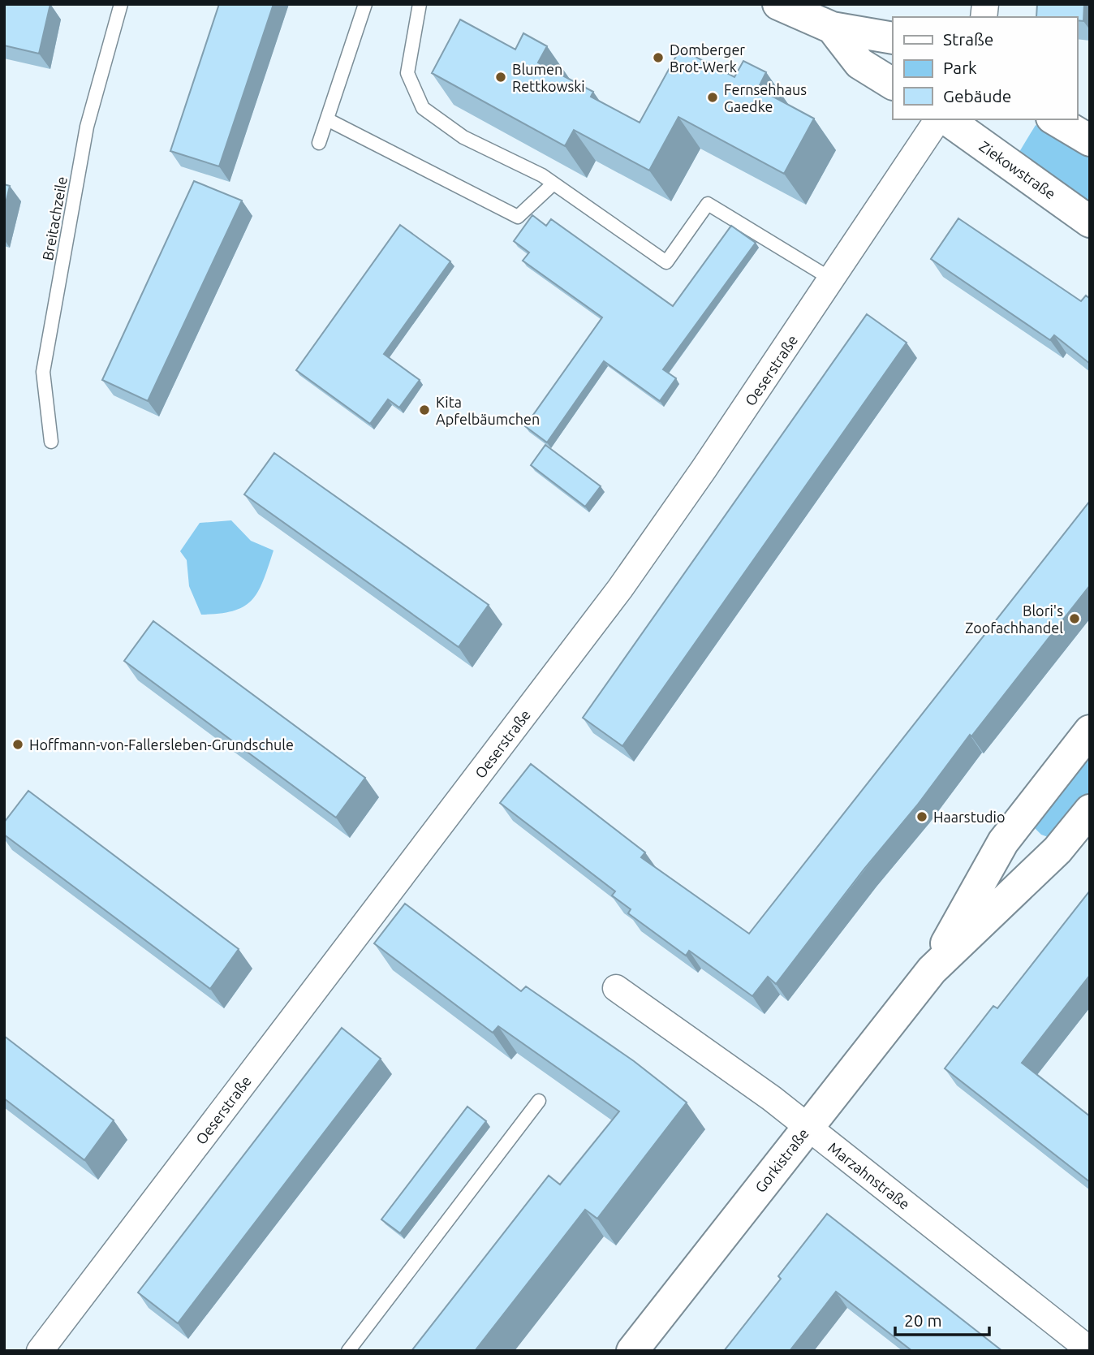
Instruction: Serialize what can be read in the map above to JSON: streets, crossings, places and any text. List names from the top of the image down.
{
  "streets": {
    "main road": ["Ziekowstraße", "Gorkistraße"],
    "street": ["Oeserstraße", "Marzahnstraße"],
    "lane": ["Breitachzeile"]
  },
  "crossings": [
    ["Gorkistraße", "Marzahnstraße"]
  ],
  "places": [
    "Domberger Brot-Werk",
    "Blumen Rettkowski",
    "Fernsehhaus Gaedke",
    "Kita Apfelbäumchen",
    "Blori's Zoofachhandel",
    "Hoffmann-von-Fallersleben-Grundschule",
    "Haarstudio"
  ],
  "legend": ["Straße", "Park", "Gebäude"],
  "scale_bar": "20 m"
}
